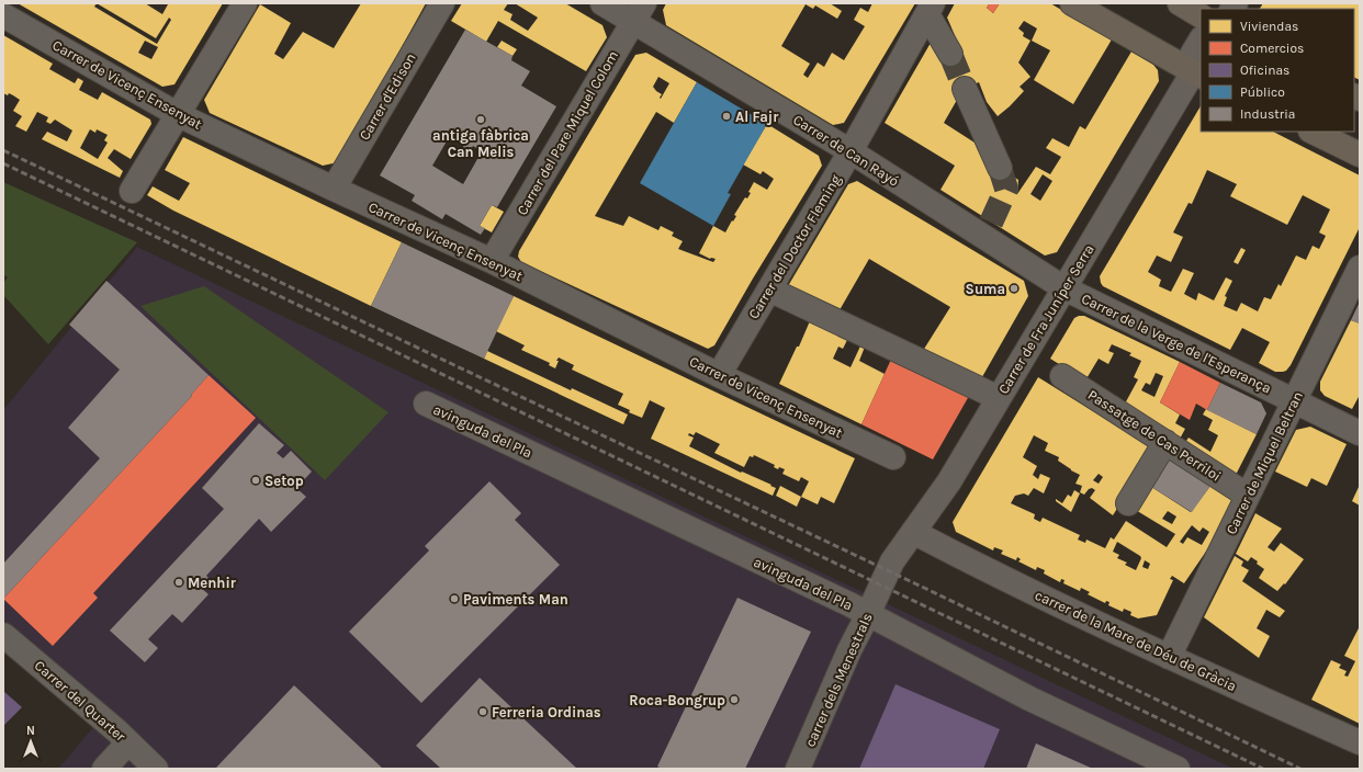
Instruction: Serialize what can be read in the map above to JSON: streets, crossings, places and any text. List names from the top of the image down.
{
  "streets": {
    "street": [
      "Carrer de Vicenç Ensenyat",
      "Carrer d'Edison",
      "Carrer del Pare Miquel Colom",
      "Carrer de Can Rayó",
      "Carrer del Doctor Fleming",
      "Carrer de Fra Juníper Serra",
      "Carrer de la Verge de l'Esperança",
      "avinguda del Pla",
      "Passatge de Cas Perriloi",
      "Carrer de Miquel Beltran",
      "carrer de la Mare de Déu de Gràcia",
      "carrer dels Menestrals",
      "Carrer del Quarter"
    ]
  },
  "crossings": [
    ["Carrer de Vicenç Ensenyat", "Carrer d'Edison"],
    ["Carrer de Vicenç Ensenyat", "Carrer del Pare Miquel Colom"],
    ["Carrer de Vicenç Ensenyat", "Carrer del Doctor Fleming"],
    ["Carrer del Pare Miquel Colom", "Carrer de Can Rayó"],
    ["Carrer de Can Rayó", "Carrer del Doctor Fleming"],
    ["Carrer de Can Rayó", "Carrer de Fra Juníper Serra"],
    ["Carrer de Can Rayó", "Carrer de la Verge de l'Esperança"],
    ["Carrer de Fra Juníper Serra", "Carrer de la Verge de l'Esperança"],
    ["Carrer de Fra Juníper Serra", "carrer de la Mare de Déu de Gràcia"],
    ["Carrer de Fra Juníper Serra", "carrer dels Menestrals"],
    ["Carrer de la Verge de l'Esperança", "Carrer de Miquel Beltran"],
    ["avinguda del Pla", "carrer dels Menestrals"],
    ["Passatge de Cas Perriloi", "Carrer de Miquel Beltran"],
    ["Carrer de Miquel Beltran", "carrer de la Mare de Déu de Gràcia"]
  ],
  "places": [
    "Al Fajr",
    "antiga fàbrica Can Melis",
    "Suma",
    "Setop",
    "Menhir",
    "Paviments Man",
    "Roca-Bongrup",
    "Ferreria Ordinas"
  ],
  "legend": [
    "Viviendas",
    "Comercios",
    "Oficinas",
    "Público",
    "Industria"
  ],
  "north": "top"
}
